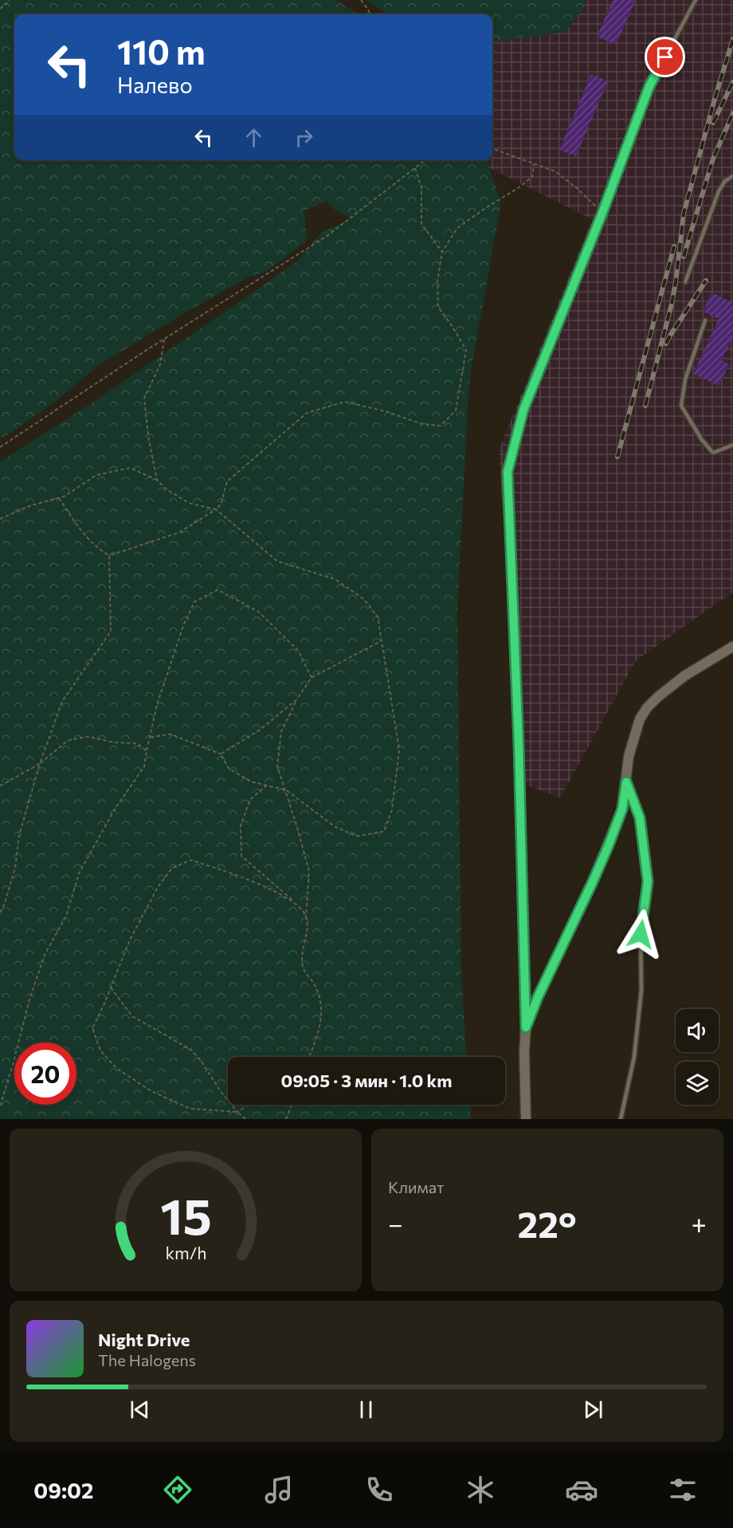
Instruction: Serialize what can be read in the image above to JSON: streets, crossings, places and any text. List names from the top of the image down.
{
  "page": {
    "turn": ["110 m", "Налево"],
    "limit": "20",
    "trip": "09:05 · 3 мин · 1.0 km",
    "tile": "Климат",
    "heat": ["−", "22°", "+"],
    "song": ["Night Drive", "The Halogens"],
    "tabs": "09:02",
    "gauge": ["15", "km/h"]
  }
}
